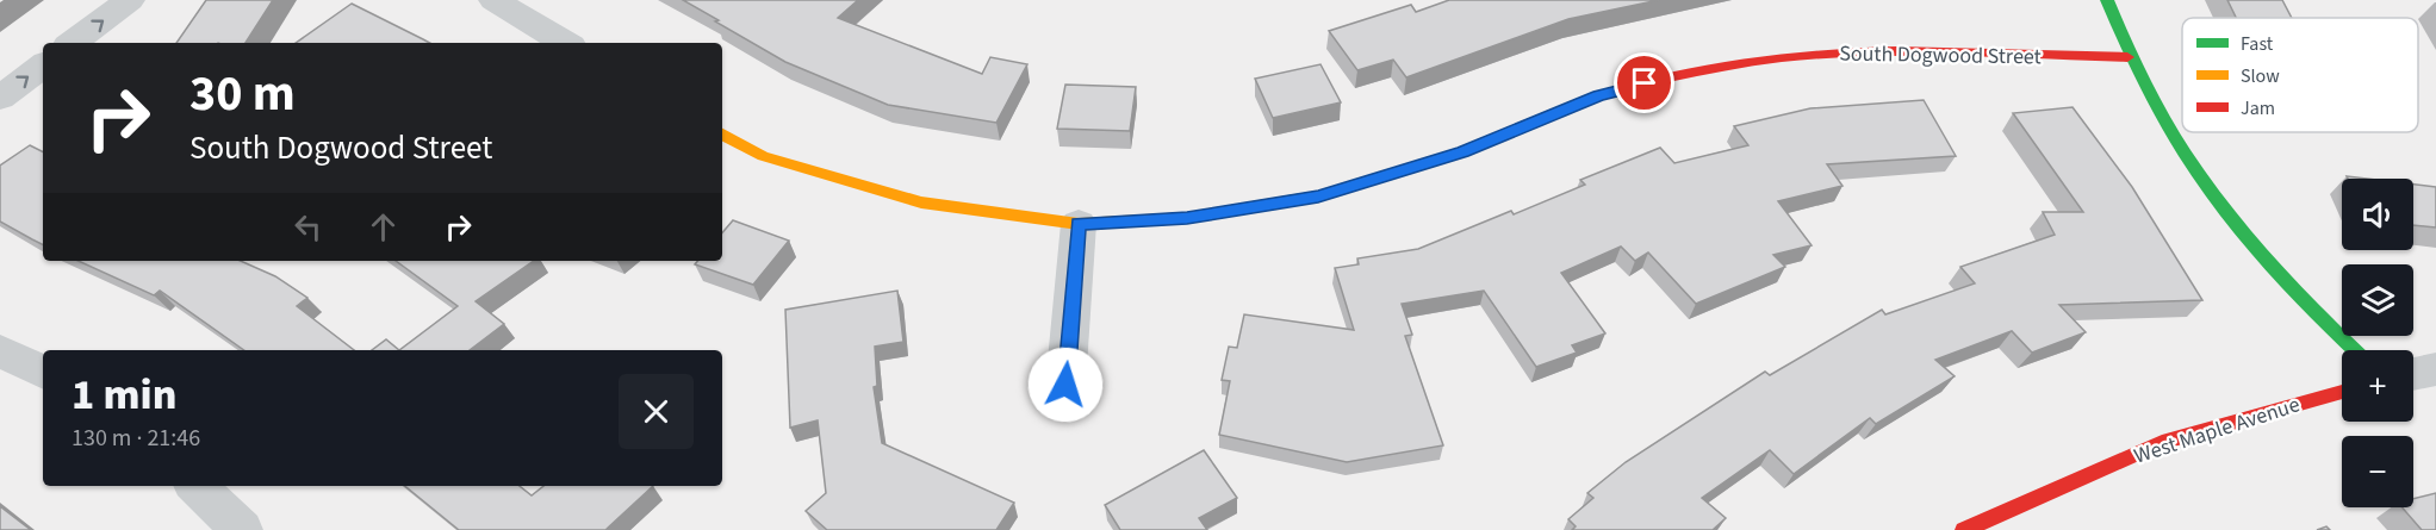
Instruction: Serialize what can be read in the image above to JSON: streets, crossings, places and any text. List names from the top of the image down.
{
  "streets": {
    "street": ["South Dogwood Street", "West Maple Avenue"]
  },
  "legend": ["Fast", "Slow", "Jam"],
  "page": {
    "turn": ["30 m", "South Dogwood Street"],
    "map_buttons": ["+", "−"],
    "heading": ["1 min", "130 m · 21:46"]
  }
}
